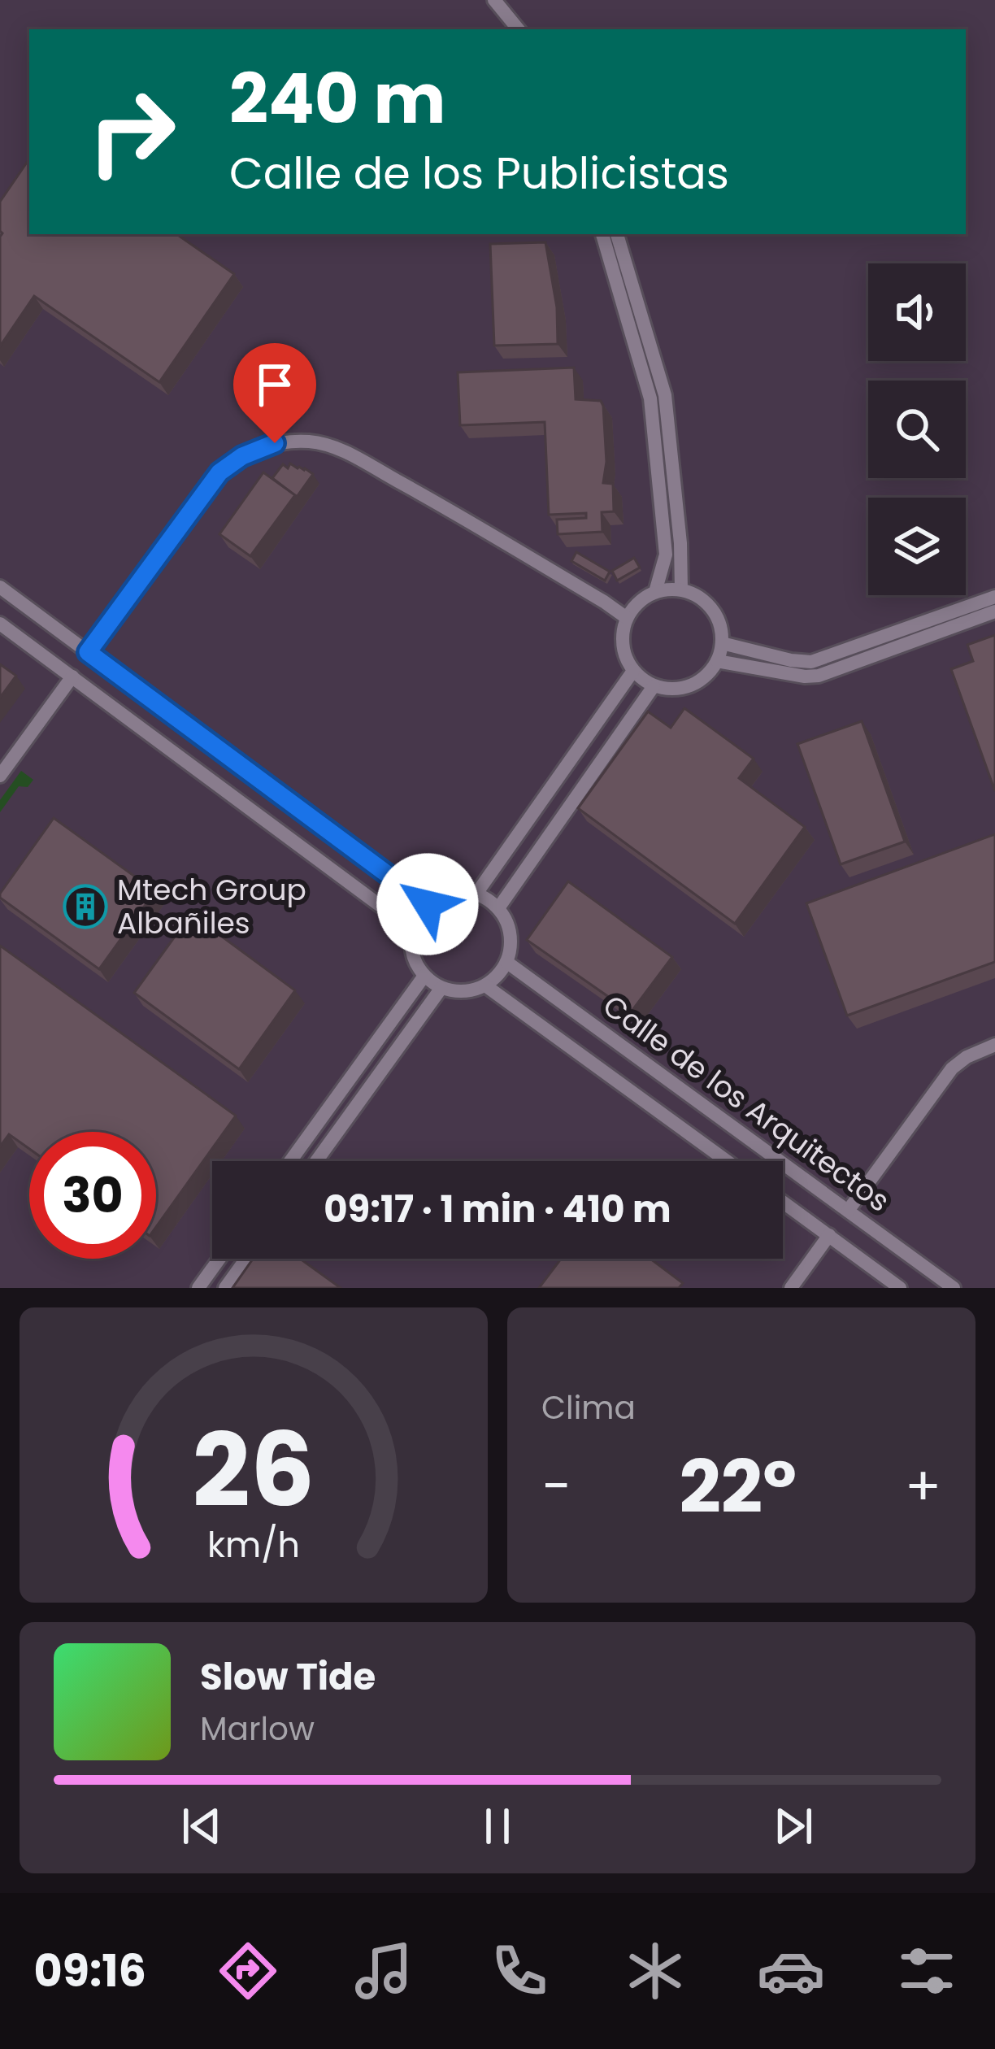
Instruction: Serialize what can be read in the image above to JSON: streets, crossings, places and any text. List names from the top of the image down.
{
  "streets": {
    "street": ["Calle de los Arquitectos"]
  },
  "places": {
    "building": ["Mtech Group Albañiles"]
  },
  "page": {
    "turn": ["240 m", "Calle de los Publicistas"],
    "limit": "30",
    "trip": "09:17 · 1 min · 410 m",
    "tile": "Clima",
    "heat": ["−", "22°", "+"],
    "song": ["Slow Tide", "Marlow"],
    "tabs": "09:16",
    "gauge": ["26", "km/h"]
  }
}
